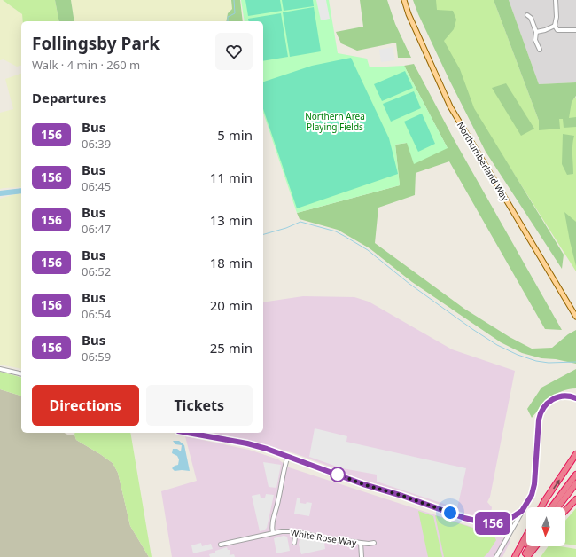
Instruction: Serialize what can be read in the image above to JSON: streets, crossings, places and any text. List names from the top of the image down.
{
  "streets": {
    "main road": ["Northumberland Way"],
    "street": ["White Rose Way"]
  },
  "parks": ["Northern Area Playing Fields"],
  "lines": ["bus line 156"],
  "north": "bottom",
  "page": {
    "on_map": "156",
    "heading": [
      ["Follingsby Park", "Walk · 4 min · 260 m"],
      "Departures"
    ],
    "list": [
      {
        "mark": "156",
        "name": "Bus",
        "note": "06:39",
        "value": "5 min"
      },
      {
        "mark": "156",
        "name": "Bus",
        "note": "06:45",
        "value": "11 min"
      },
      {
        "mark": "156",
        "name": "Bus",
        "note": "06:47",
        "value": "13 min"
      },
      {
        "mark": "156",
        "name": "Bus",
        "note": "06:52",
        "value": "18 min"
      },
      {
        "mark": "156",
        "name": "Bus",
        "note": "06:54",
        "value": "20 min"
      },
      {
        "mark": "156",
        "name": "Bus",
        "note": "06:59",
        "value": "25 min"
      }
    ],
    "buttons": ["Directions", "Tickets"]
  }
}
